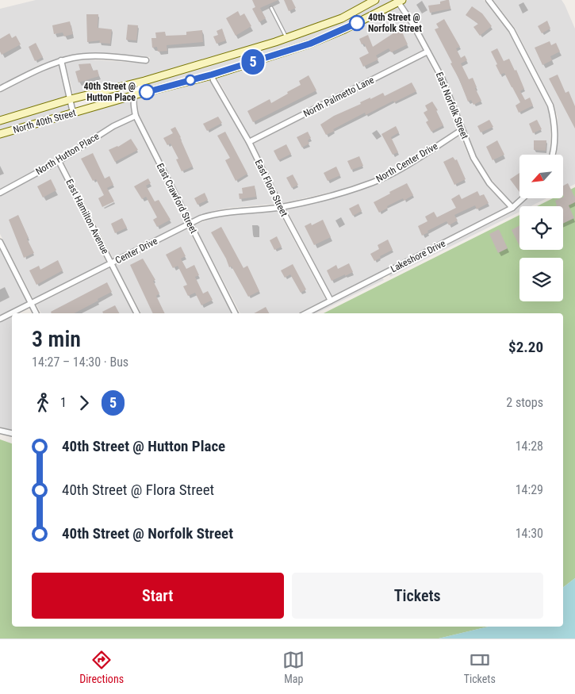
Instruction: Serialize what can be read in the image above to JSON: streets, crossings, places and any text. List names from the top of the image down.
{
  "streets": {
    "main road": ["North 40th Street"],
    "street": [
      "North Palmetto Lane",
      "East Norfolk Street",
      "North Hutton Place",
      "North Center Drive",
      "East Flora Street",
      "East Crawford Street",
      "East Hamilton Avenue",
      "Center Drive",
      "Lakeshore Drive"
    ]
  },
  "crossings": [
    ["North Palmetto Lane", "East Norfolk Street"],
    ["North Palmetto Lane", "East Flora Street"],
    ["East Norfolk Street", "North 40th Street"],
    ["East Norfolk Street", "North Center Drive"],
    ["East Norfolk Street", "Lakeshore Drive"],
    ["North 40th Street", "East Flora Street"],
    ["North 40th Street", "East Crawford Street"],
    ["North Hutton Place", "East Crawford Street"],
    ["North Hutton Place", "East Hamilton Avenue"],
    ["North Center Drive", "East Flora Street"],
    ["North Center Drive", "Center Drive"],
    ["East Flora Street", "Center Drive"],
    ["East Flora Street", "Lakeshore Drive"],
    ["East Crawford Street", "Center Drive"],
    ["East Hamilton Avenue", "Center Drive"]
  ],
  "places": ["40th Street @ Norfolk Street", "40th Street @ Hutton Place"],
  "lines": ["bus line 5"],
  "north": "bottom left",
  "page": {
    "on_map": "5",
    "heading": ["3 min", "14:27 – 14:30 · Bus", "$2.20"],
    "legs": ["1", "5", "2 stops"],
    "list": [
      {
        "name": "40th Street @ Hutton Place",
        "value": "14:28"
      },
      {
        "name": "40th Street @ Flora Street",
        "value": "14:29"
      },
      {
        "name": "40th Street @ Norfolk Street",
        "value": "14:30"
      }
    ],
    "buttons": ["Start", "Tickets"],
    "tabs": ["Directions", "Map", "Tickets"]
  }
}
